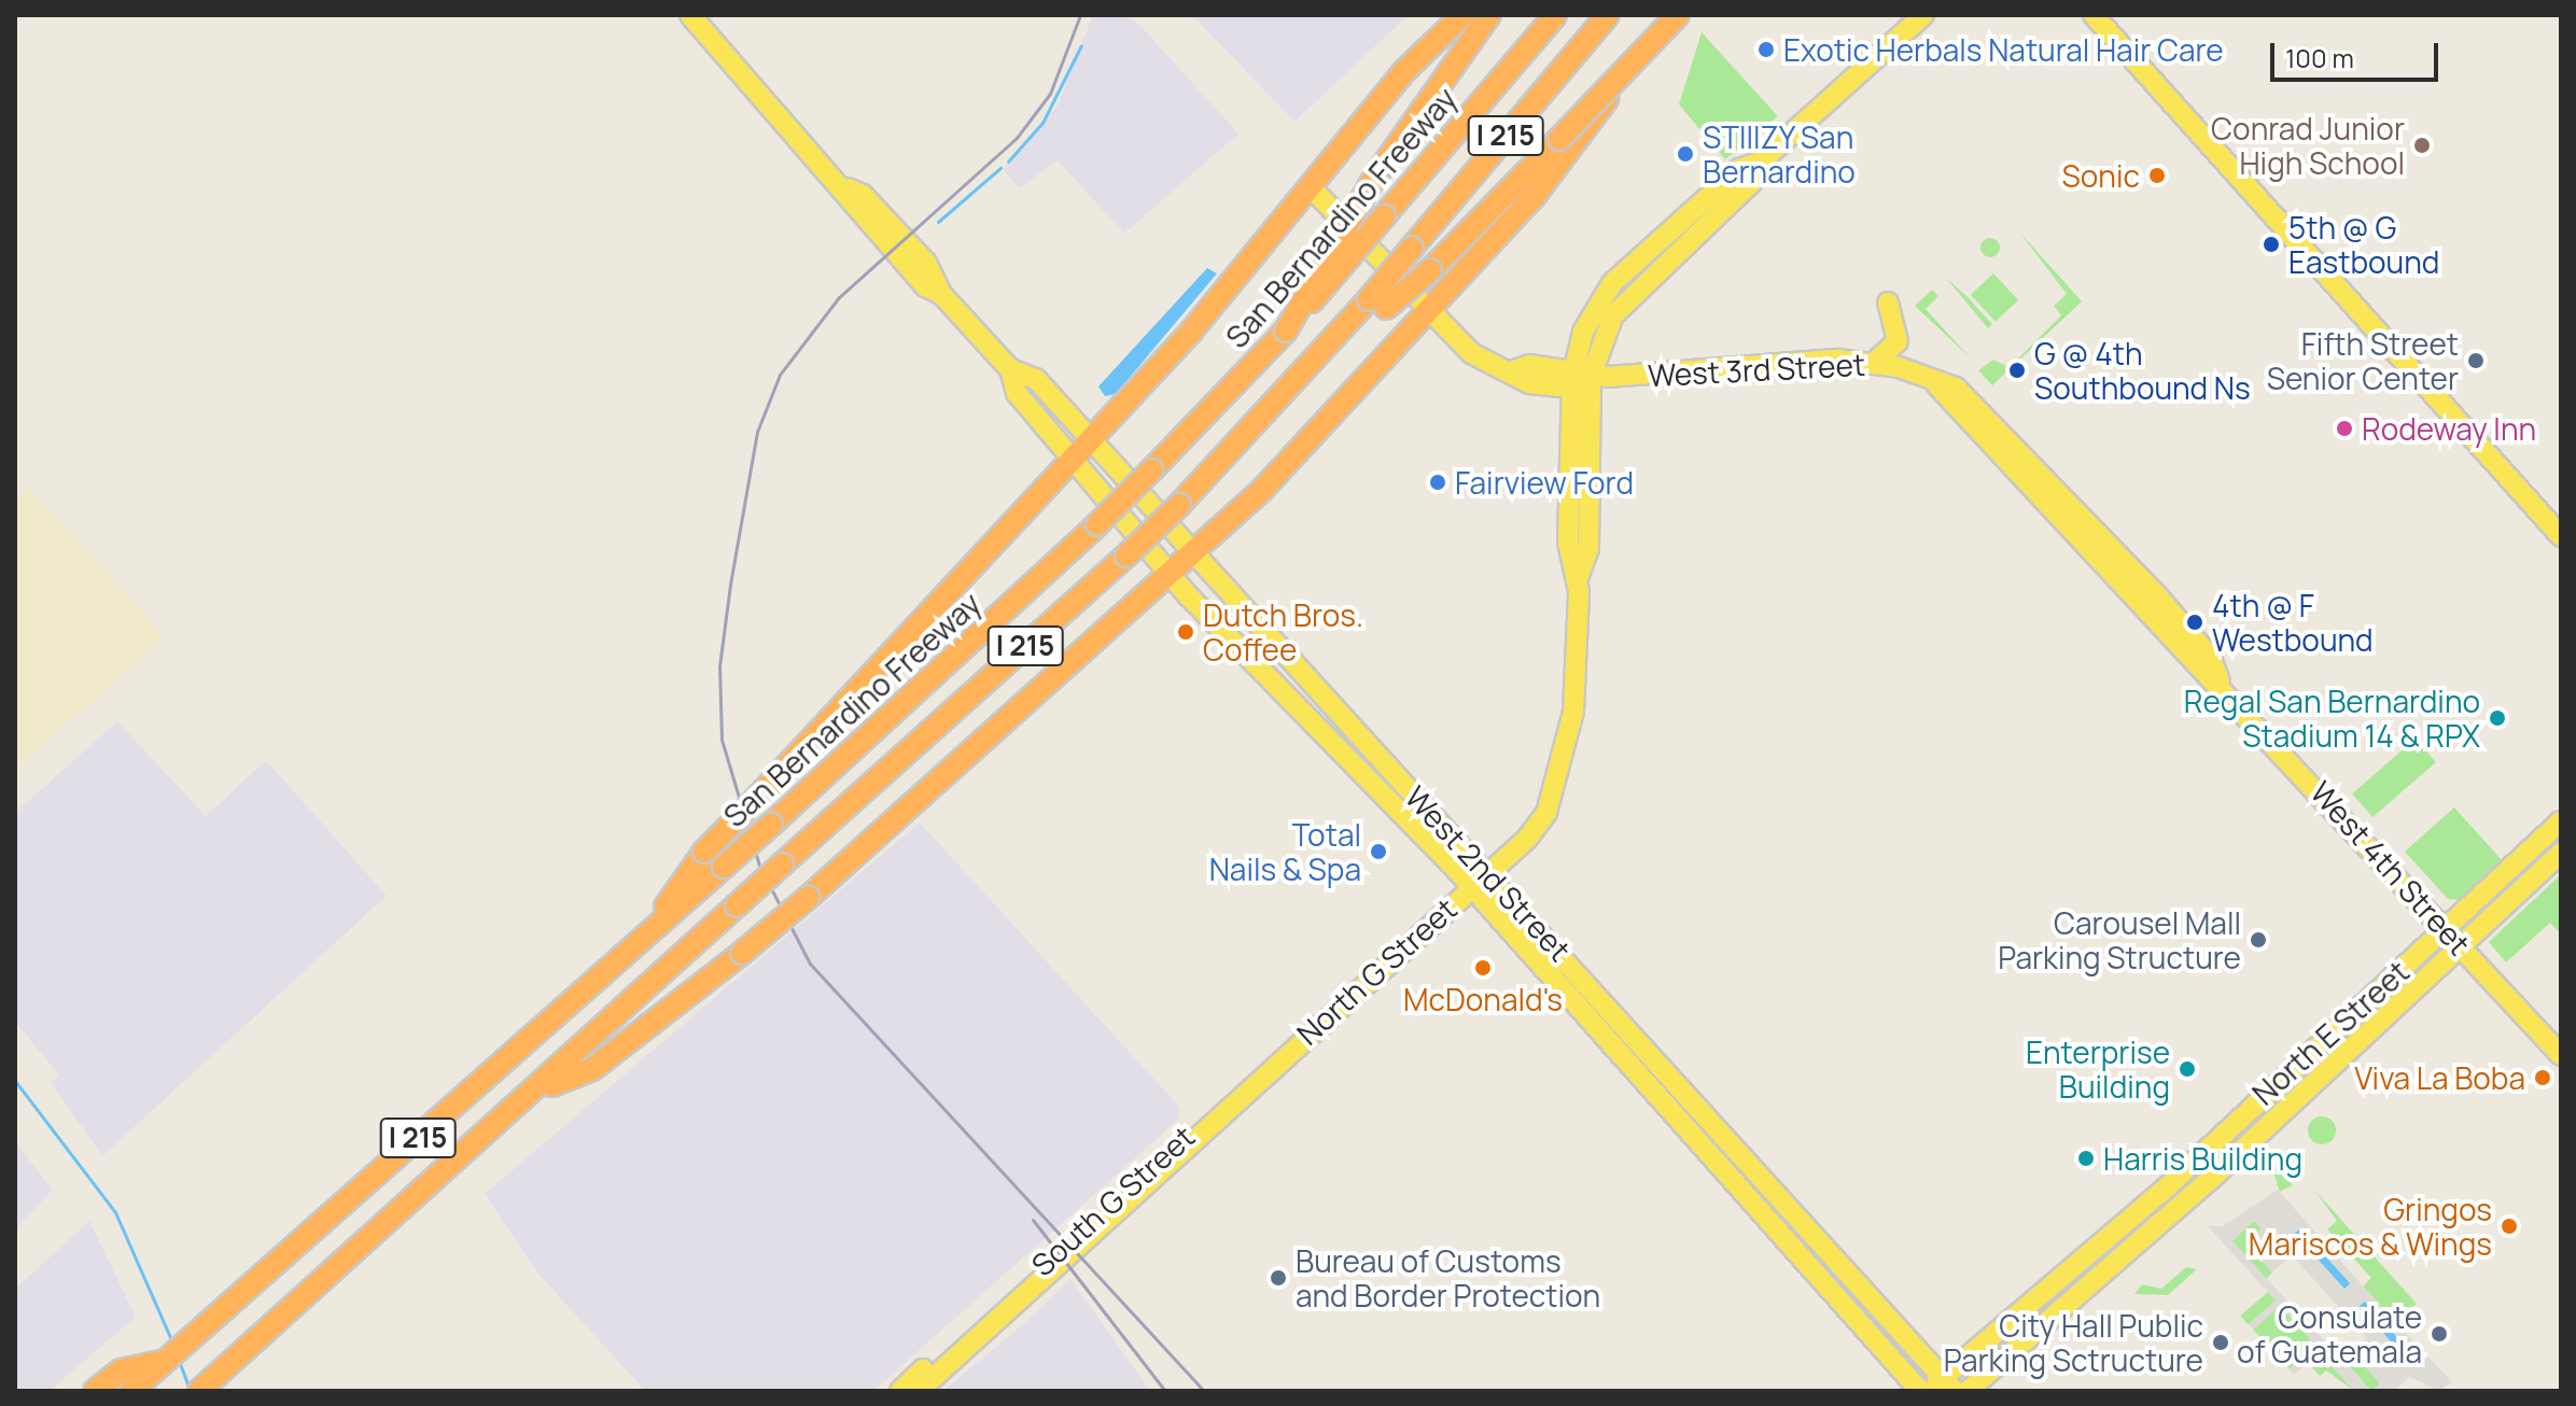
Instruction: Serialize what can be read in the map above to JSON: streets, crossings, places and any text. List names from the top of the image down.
{
  "streets": {
    "highway": ["I 215", "San Bernardino Freeway"],
    "main road": [
      "West 3rd Street",
      "West 4th Street",
      "West 2nd Street",
      "North G Street",
      "North E Street",
      "South G Street"
    ]
  },
  "crossings": [
    ["West 3rd Street", "West 4th Street"],
    ["West 3rd Street", "North G Street"],
    ["West 4th Street", "North E Street"],
    ["West 2nd Street", "North G Street"],
    ["West 2nd Street", "North E Street"],
    ["North G Street", "South G Street"]
  ],
  "places": [
    "Exotic Herbals Natural Hair Care",
    "Conrad Junior High School",
    "STIIIZY San Bernardino",
    "Sonic",
    "5th @ G Eastbound",
    "Fifth Street Senior Center",
    "G @ 4th Southbound Ns",
    "Rodeway Inn",
    "Fairview Ford",
    "4th @ F Westbound",
    "Dutch Bros. Coffee",
    "Regal San Bernardino Stadium 14 & RPX",
    "Total Nails & Spa",
    "Carousel Mall Parking Structure",
    "McDonald's",
    "Enterprise Building",
    "Viva La Boba",
    "Harris Building",
    "Gringos Mariscos & Wings",
    "Bureau of Customs and Border Protection",
    "Consulate of Guatemala",
    "City Hall Public Parking Sctructure"
  ],
  "scale_bar": "100 m"
}
